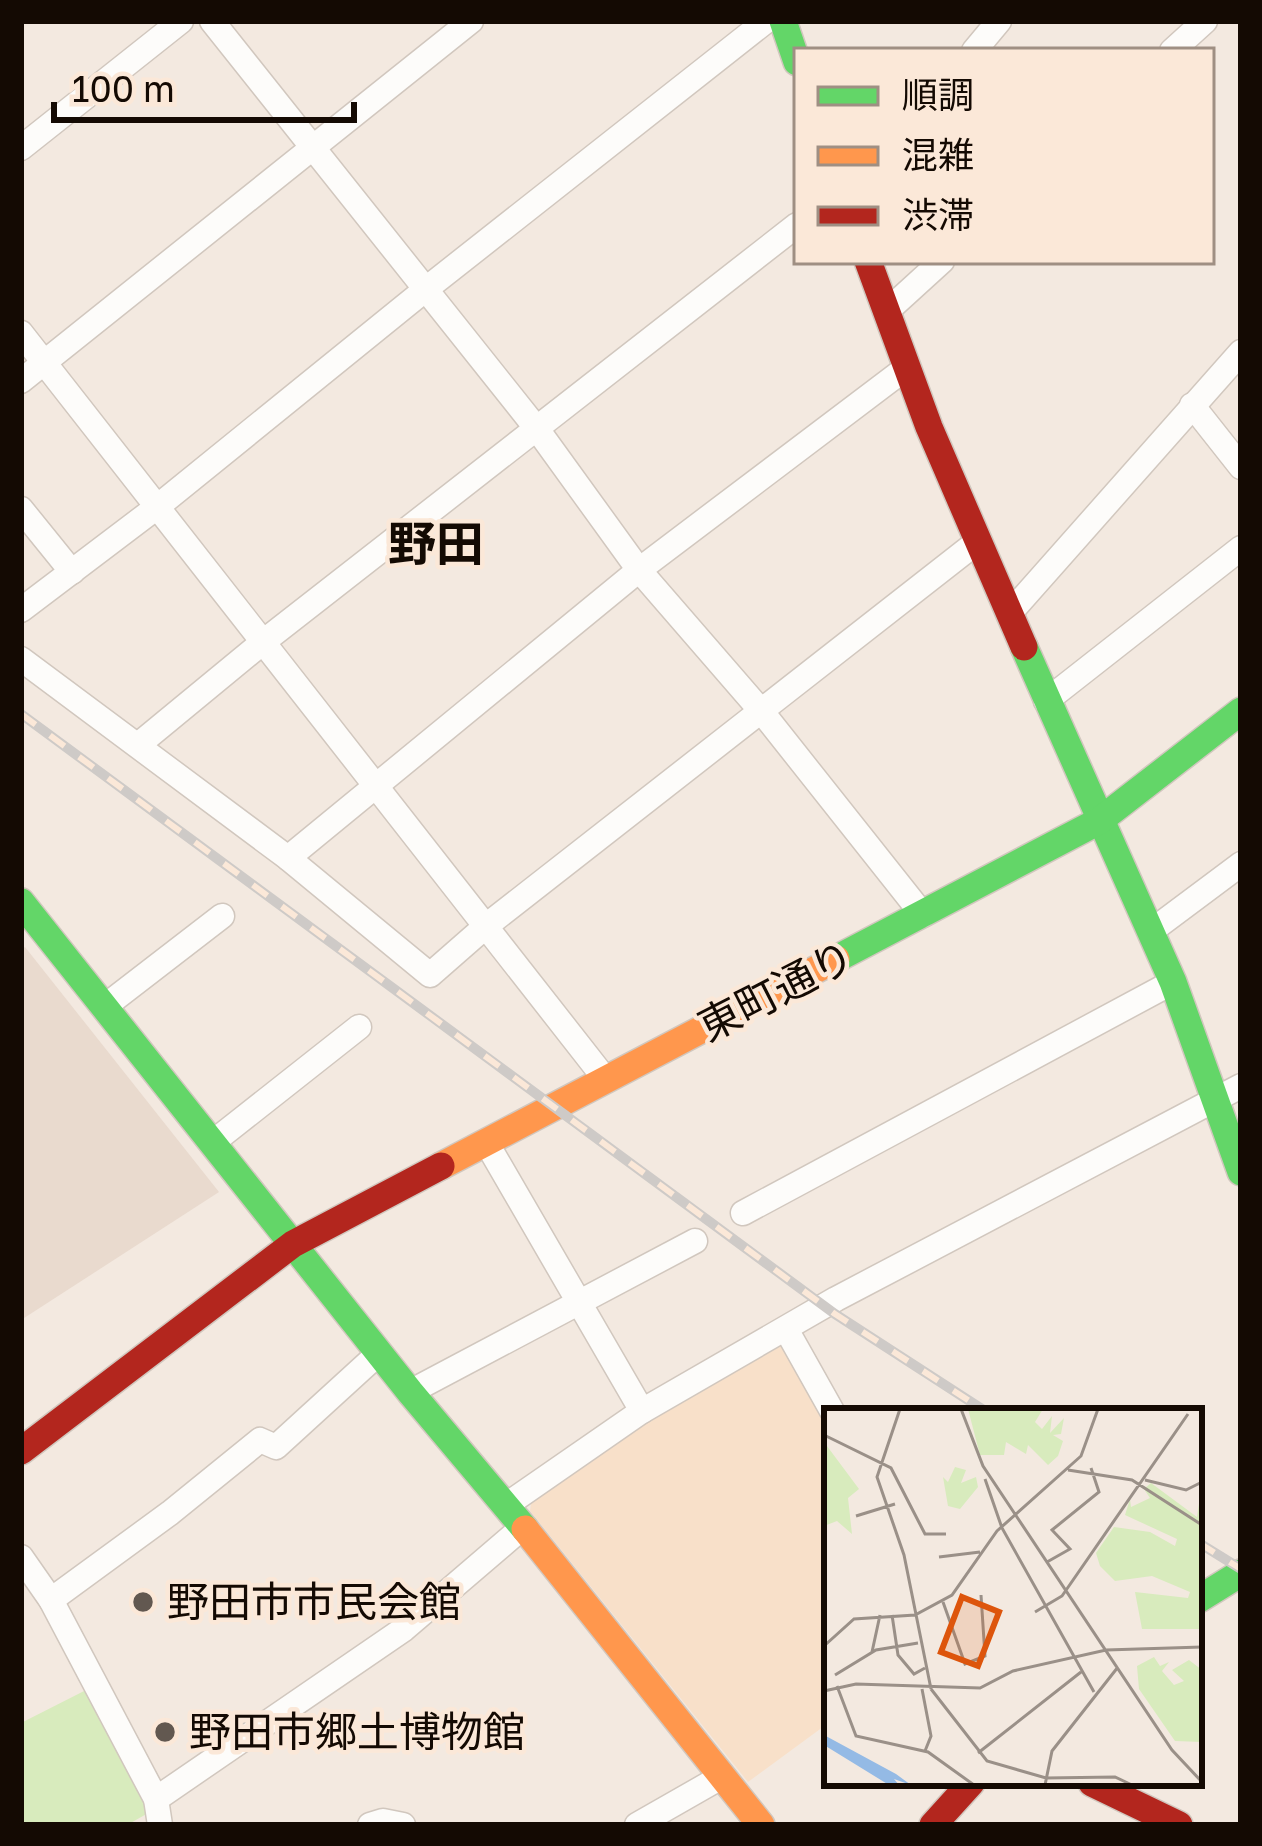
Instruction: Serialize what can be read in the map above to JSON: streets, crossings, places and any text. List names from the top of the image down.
{
  "streets": {
    "street": ["東町通り"]
  },
  "districts": ["野田"],
  "places": ["野田市市民会館", "野田市郷土博物館"],
  "legend": ["順調", "混雑", "渋滞"],
  "scale_bar": "100 m"
}
